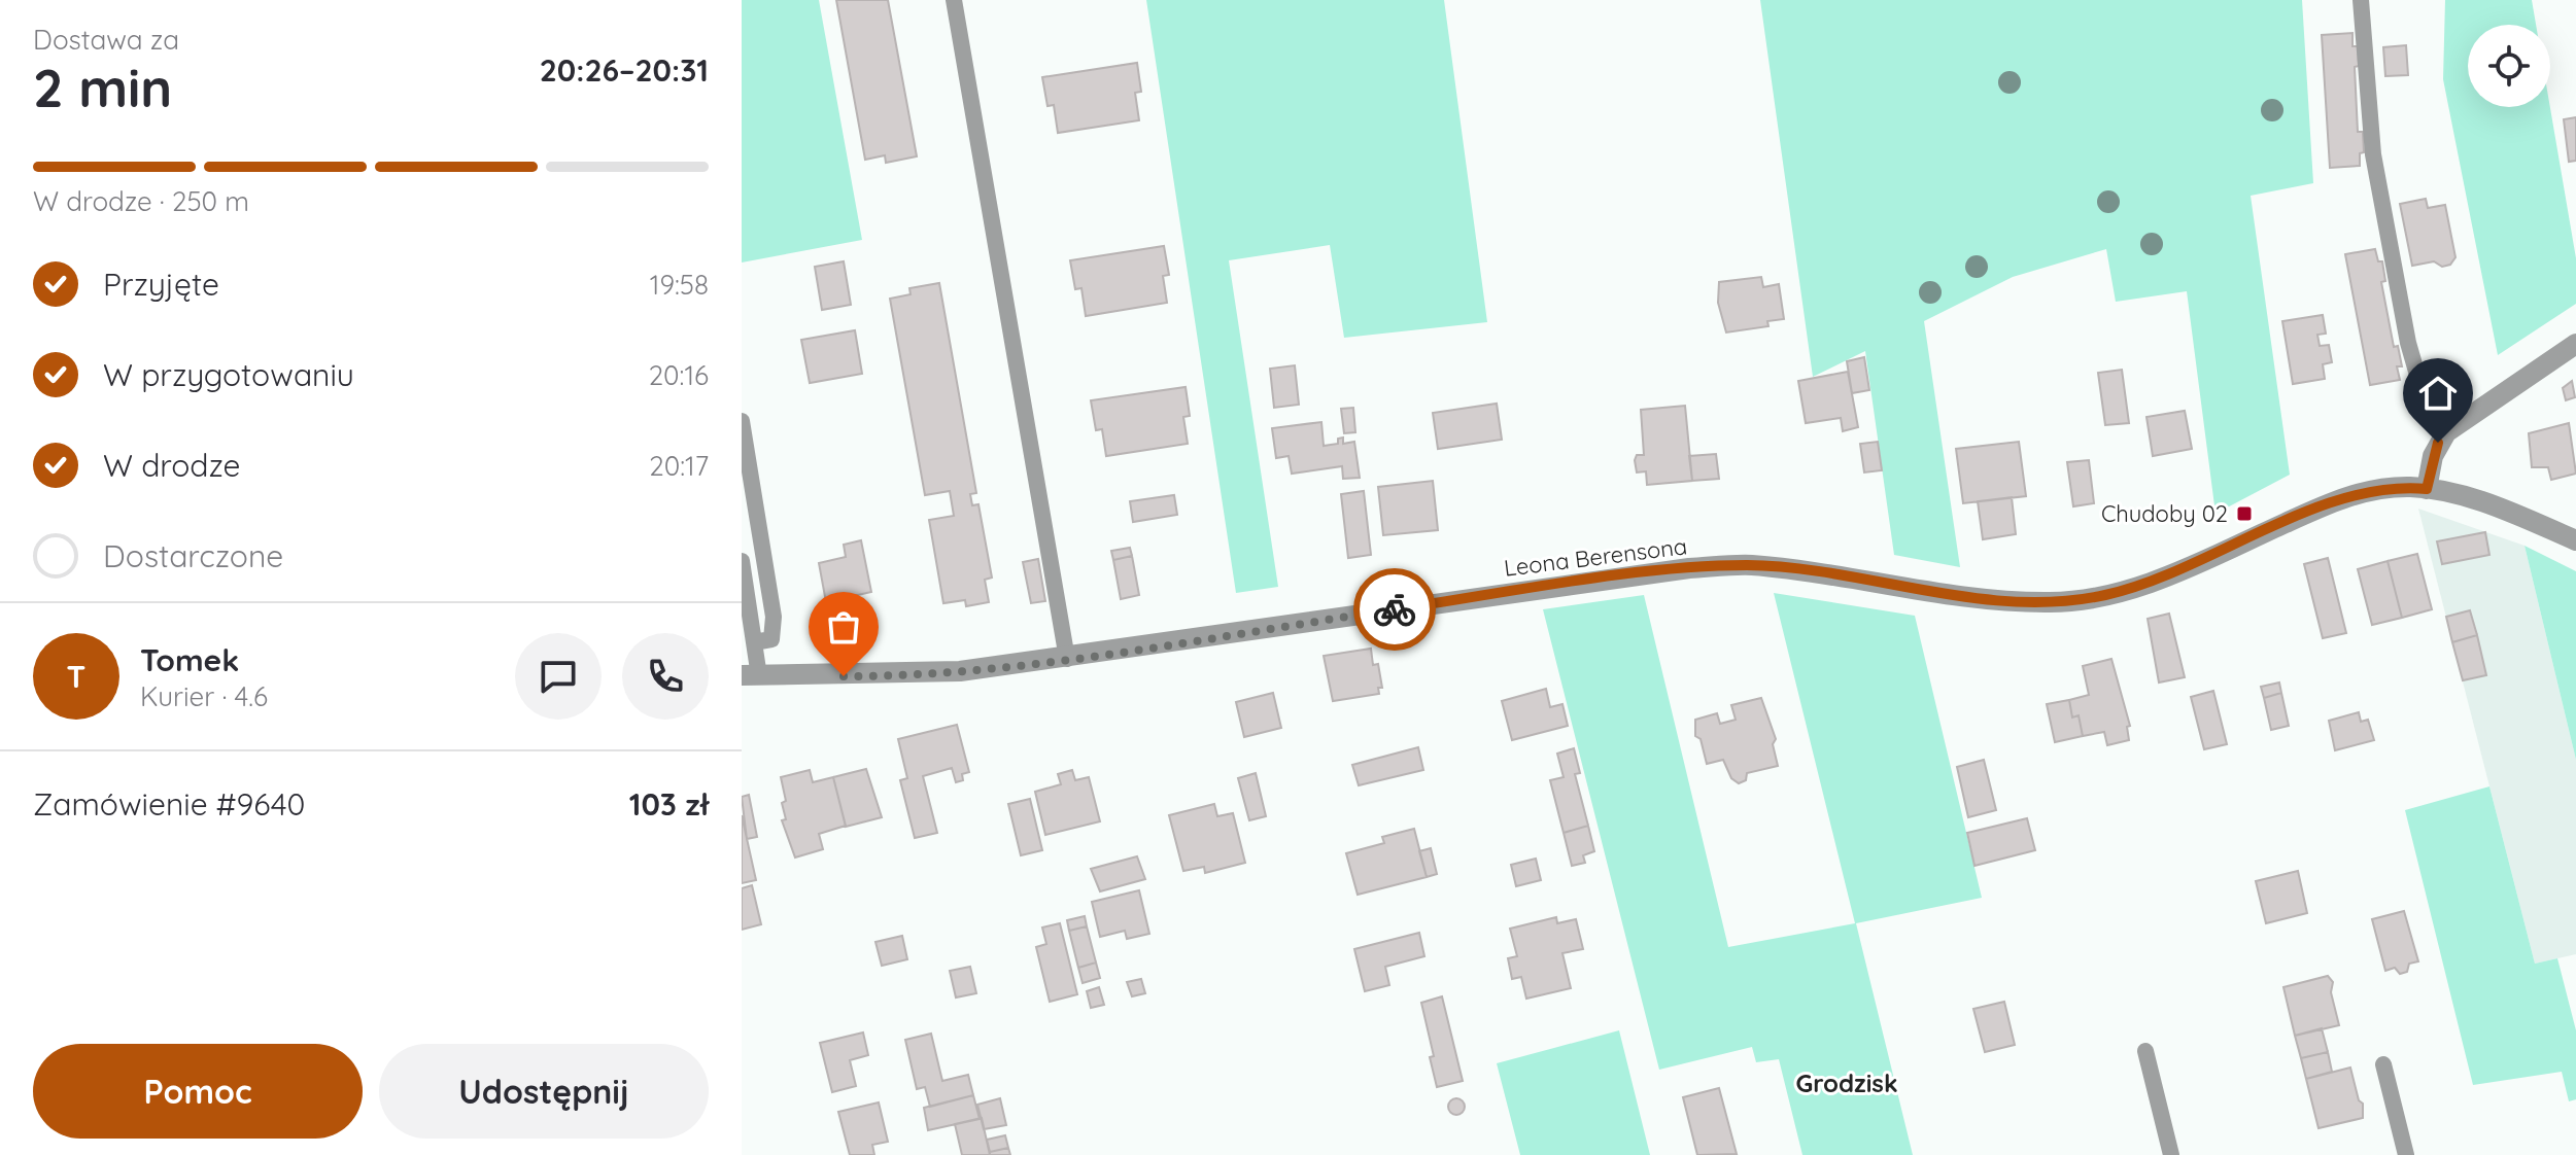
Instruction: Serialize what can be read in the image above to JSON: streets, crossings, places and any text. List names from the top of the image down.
{
  "streets": {
    "street": ["Leona Berensona"]
  },
  "districts": ["Grodzisk"],
  "places": {
    "transit": ["Chudoby 02"]
  },
  "page": {
    "heading": ["2 min", "Dostawa za", "20:26–20:31"],
    "panel": [
      "Tomek",
      "Kurier · 4.6",
      "Zamówienie #9640",
      "103 zł"
    ],
    "bar": "W drodze · 250 m",
    "list": [
      ["Przyjęte", "19:58"],
      ["W przygotowaniu", "20:16"],
      ["W drodze", "20:17"],
      "Dostarczone"
    ],
    "round": "T",
    "buttons": ["Pomoc", "Udostępnij"]
  }
}
